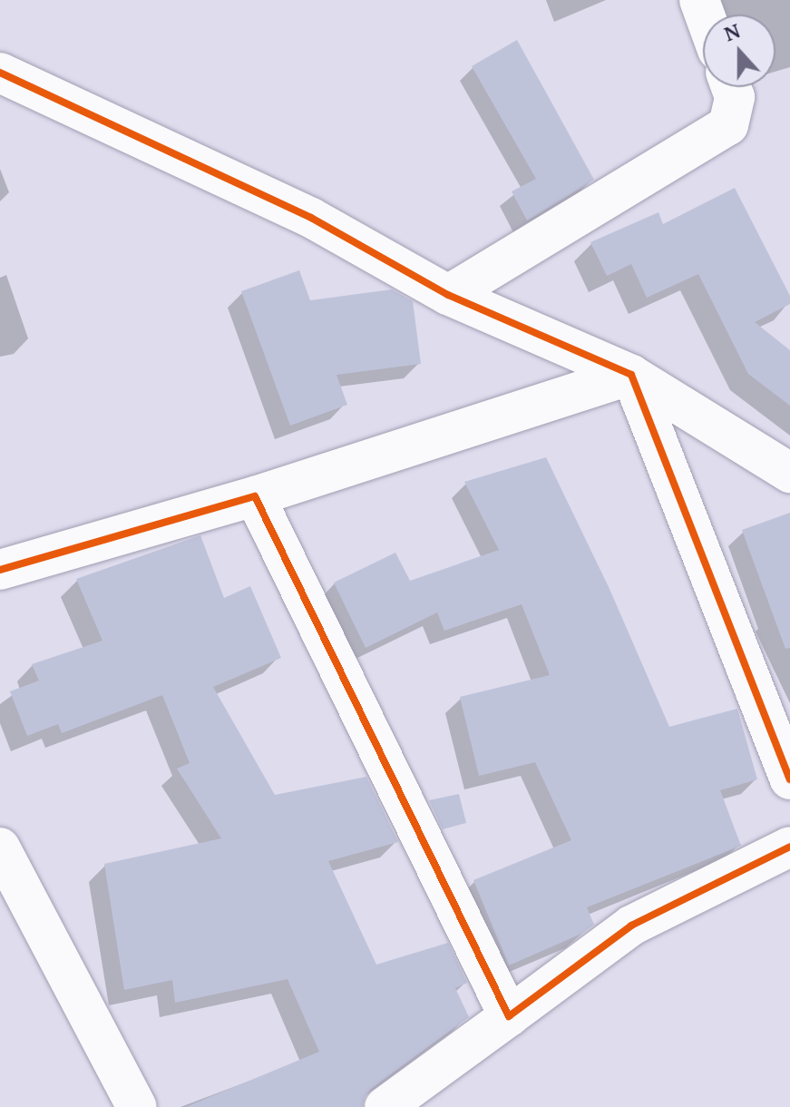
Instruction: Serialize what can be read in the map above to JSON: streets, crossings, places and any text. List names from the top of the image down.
{
  "north": "top"
}
